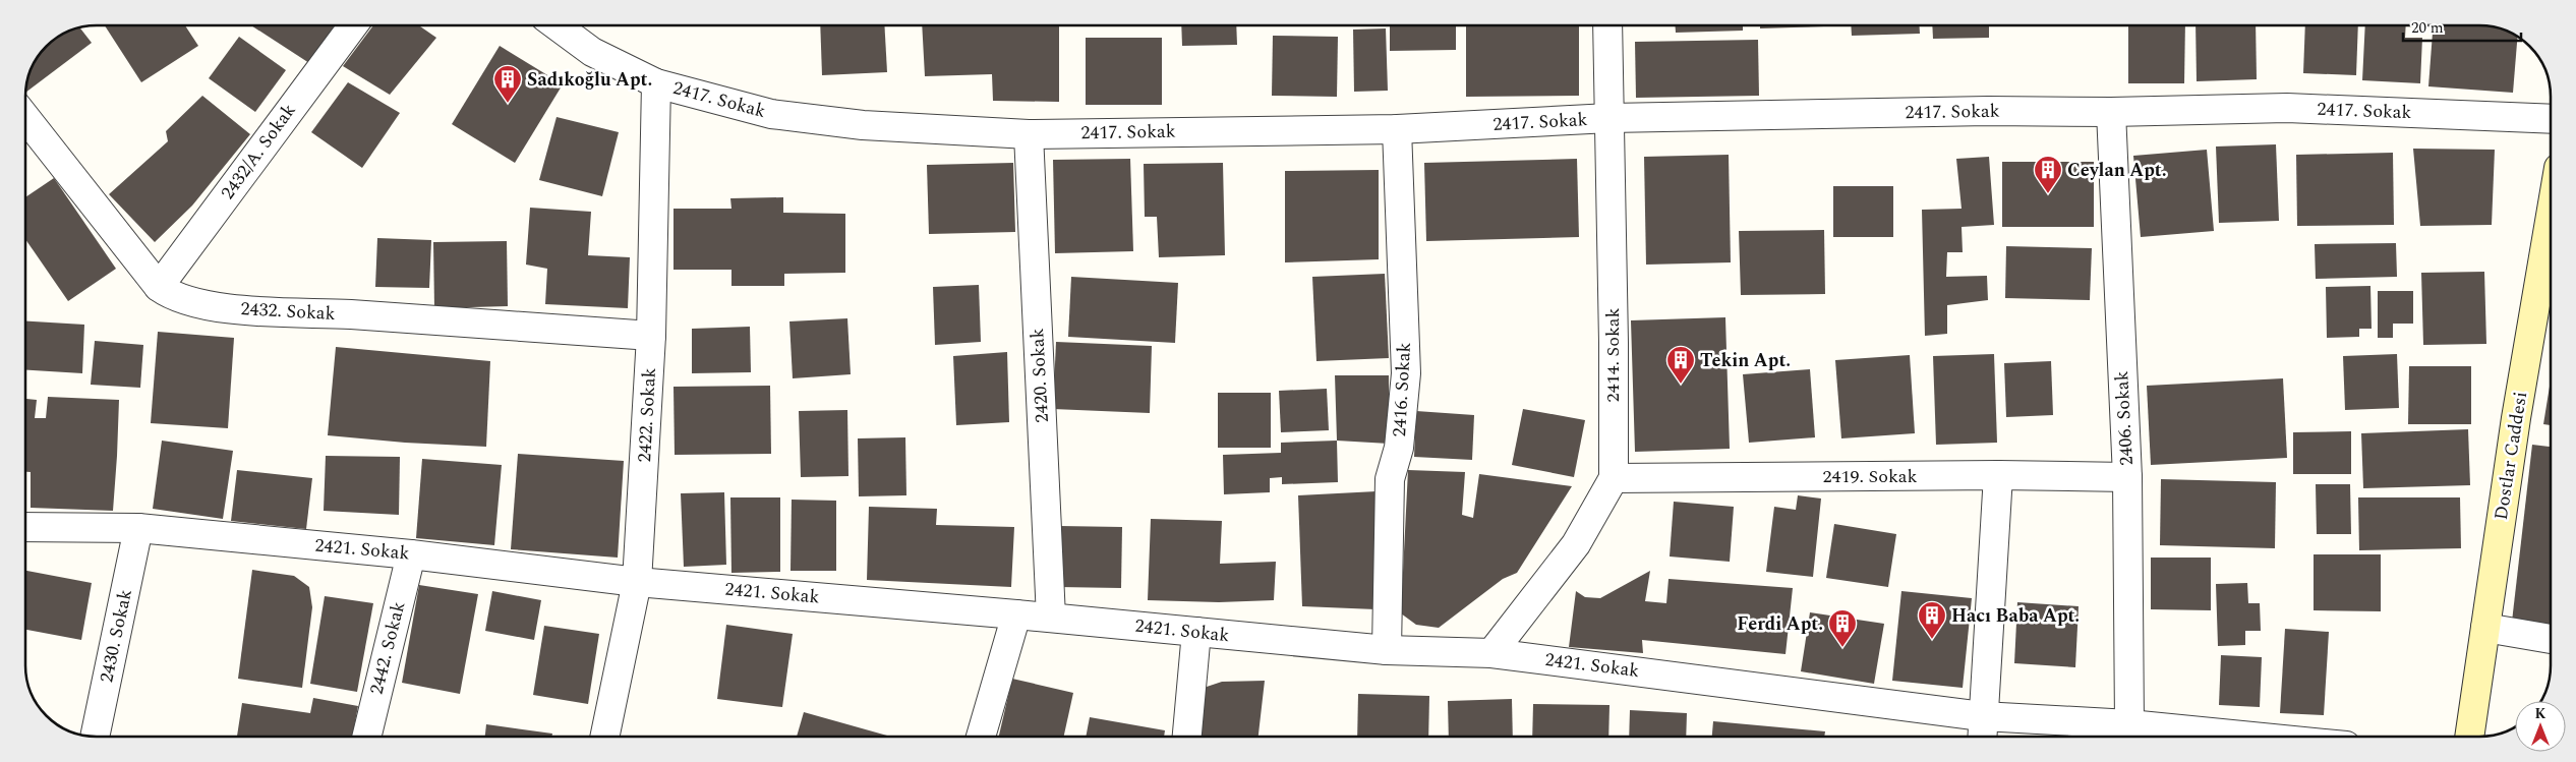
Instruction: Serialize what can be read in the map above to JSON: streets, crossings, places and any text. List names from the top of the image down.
{
  "streets": {
    "main road": ["Dostlar Caddesi"],
    "street": [
      "2417. Sokak",
      "2432/A. Sokak",
      "2432. Sokak",
      "2414. Sokak",
      "2420. Sokak",
      "2416. Sokak",
      "2422. Sokak",
      "2406. Sokak",
      "2419. Sokak",
      "2421. Sokak",
      "2430. Sokak",
      "2442. Sokak"
    ]
  },
  "crossings": [
    ["2417. Sokak", "2414. Sokak"],
    ["2417. Sokak", "2420. Sokak"],
    ["2417. Sokak", "2416. Sokak"],
    ["2417. Sokak", "2422. Sokak"],
    ["2417. Sokak", "2406. Sokak"],
    ["2432/A. Sokak", "2432. Sokak"],
    ["2432. Sokak", "2422. Sokak"],
    ["2414. Sokak", "2419. Sokak"],
    ["2420. Sokak", "2421. Sokak"],
    ["2416. Sokak", "2421. Sokak"],
    ["2422. Sokak", "2421. Sokak"],
    ["2406. Sokak", "2419. Sokak"],
    ["2406. Sokak", "2421. Sokak"],
    ["2421. Sokak", "2430. Sokak"],
    ["2421. Sokak", "2442. Sokak"]
  ],
  "places": {
    "building": [
      "Sadıkoğlu Apt.",
      "Ceylan Apt.",
      "Tekin Apt.",
      "Hacı Baba Apt.",
      "Ferdi Apt."
    ]
  },
  "scale_bar": "20 m",
  "north": "top"
}
